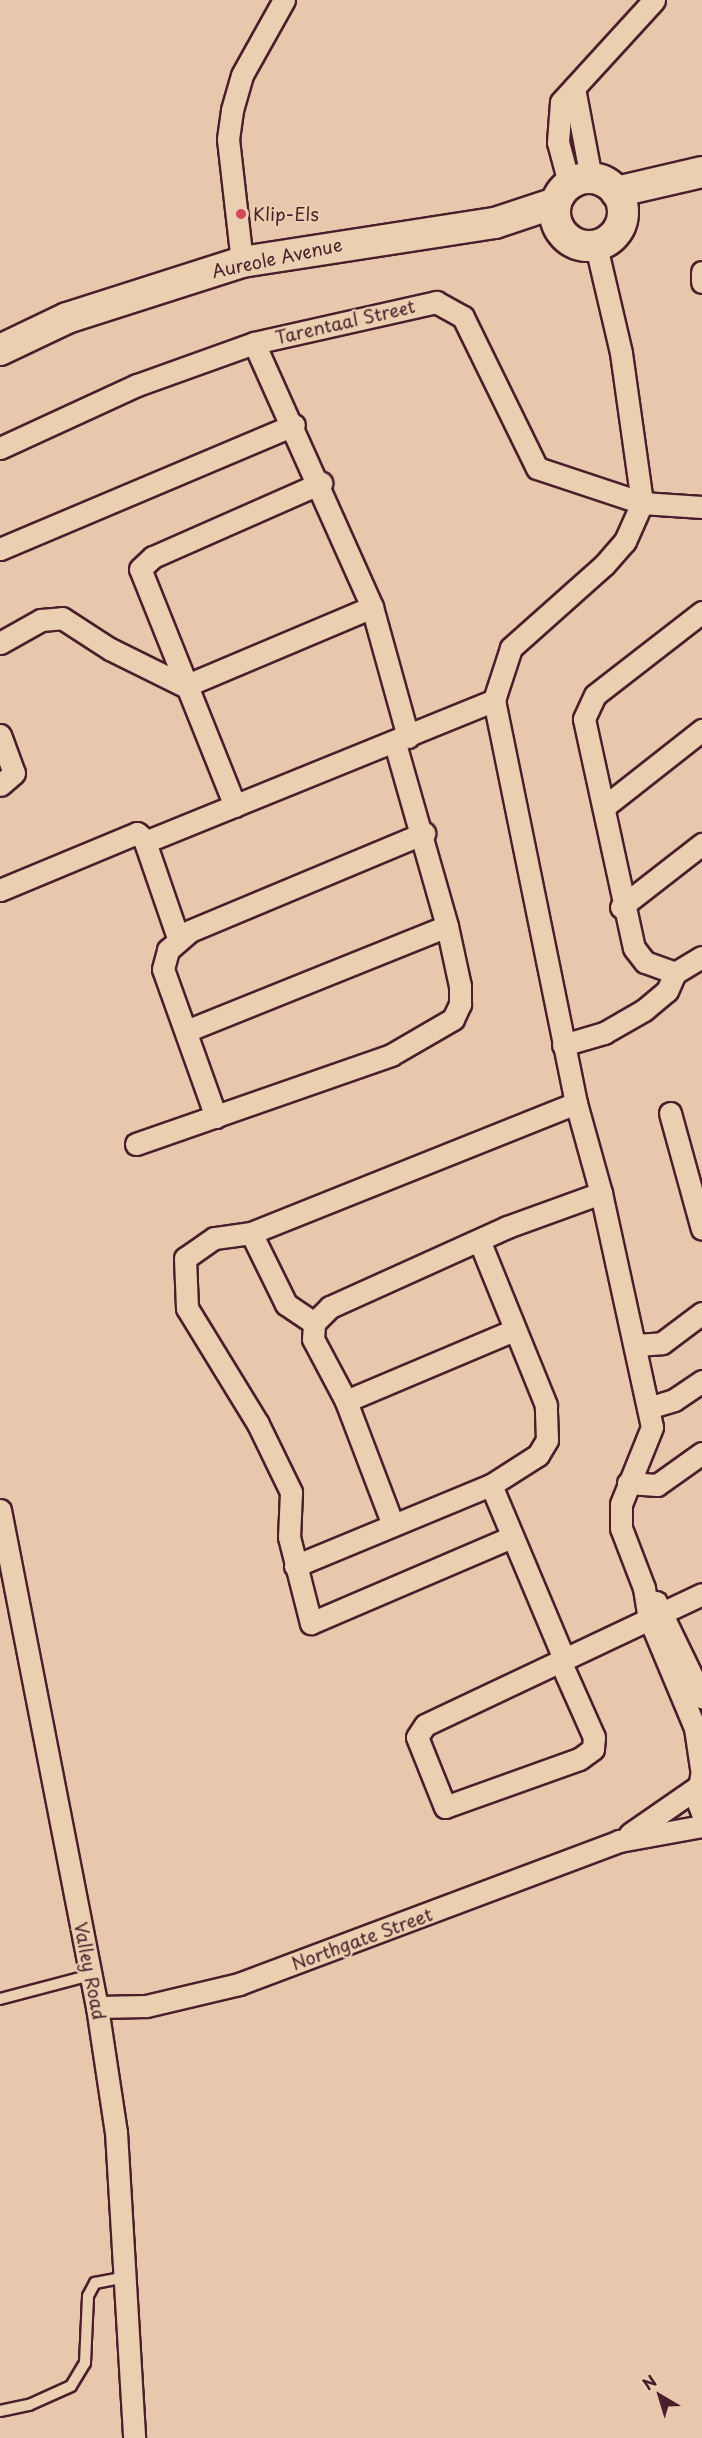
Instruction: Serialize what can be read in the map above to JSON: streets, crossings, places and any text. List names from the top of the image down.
{
  "streets": {
    "street": [
      "Aureole Avenue",
      "Tarentaal Street",
      "Northgate Street",
      "Valley Road"
    ]
  },
  "crossings": [
    ["Northgate Street", "Valley Road"]
  ],
  "places": ["Klip-Els"],
  "north": "top left"
}
